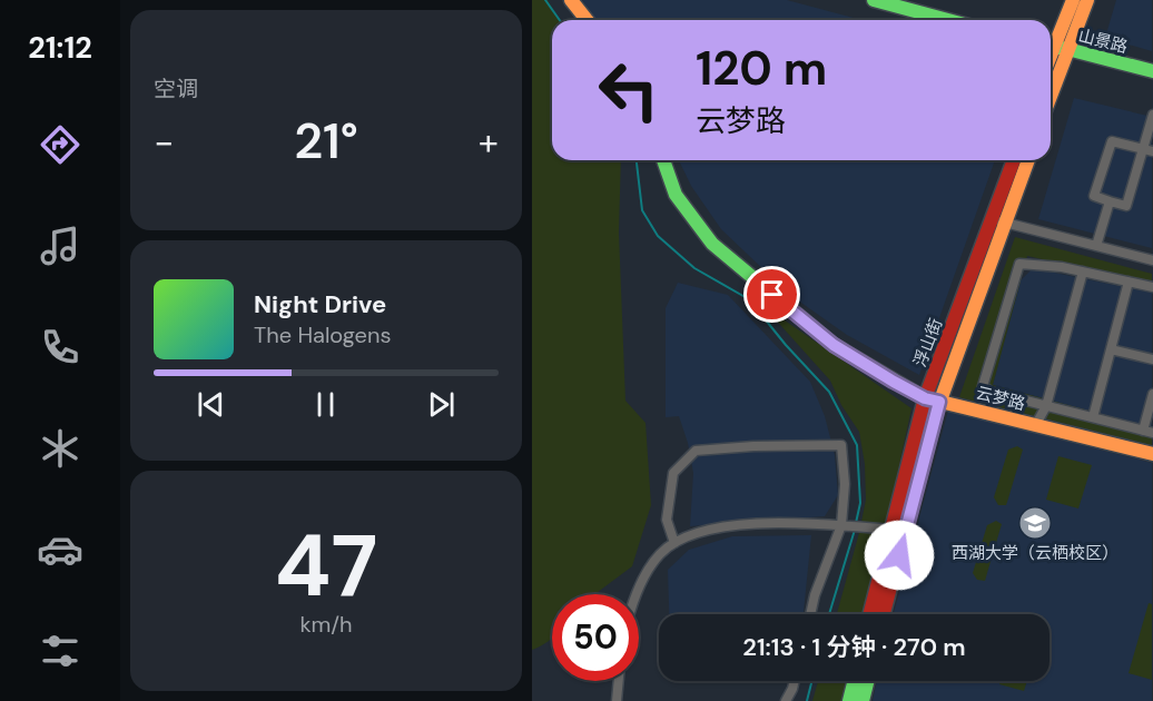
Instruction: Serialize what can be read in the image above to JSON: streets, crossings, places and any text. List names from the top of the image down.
{
  "streets": {
    "main road": ["山景路", "浮山街", "云梦路"]
  },
  "crossings": [
    ["浮山街", "云梦路"]
  ],
  "places": {
    "school or university": ["西湖大学（云栖校区）"]
  },
  "page": {
    "tabs": "21:12",
    "tile": [
      "空调",
      ["47", "km/h"]
    ],
    "turn": ["120 m", "云梦路"],
    "heat": ["−", "21°", "+"],
    "song": ["Night Drive", "The Halogens"],
    "limit": "50",
    "trip": "21:13 · 1 分钟 · 270 m"
  }
}
